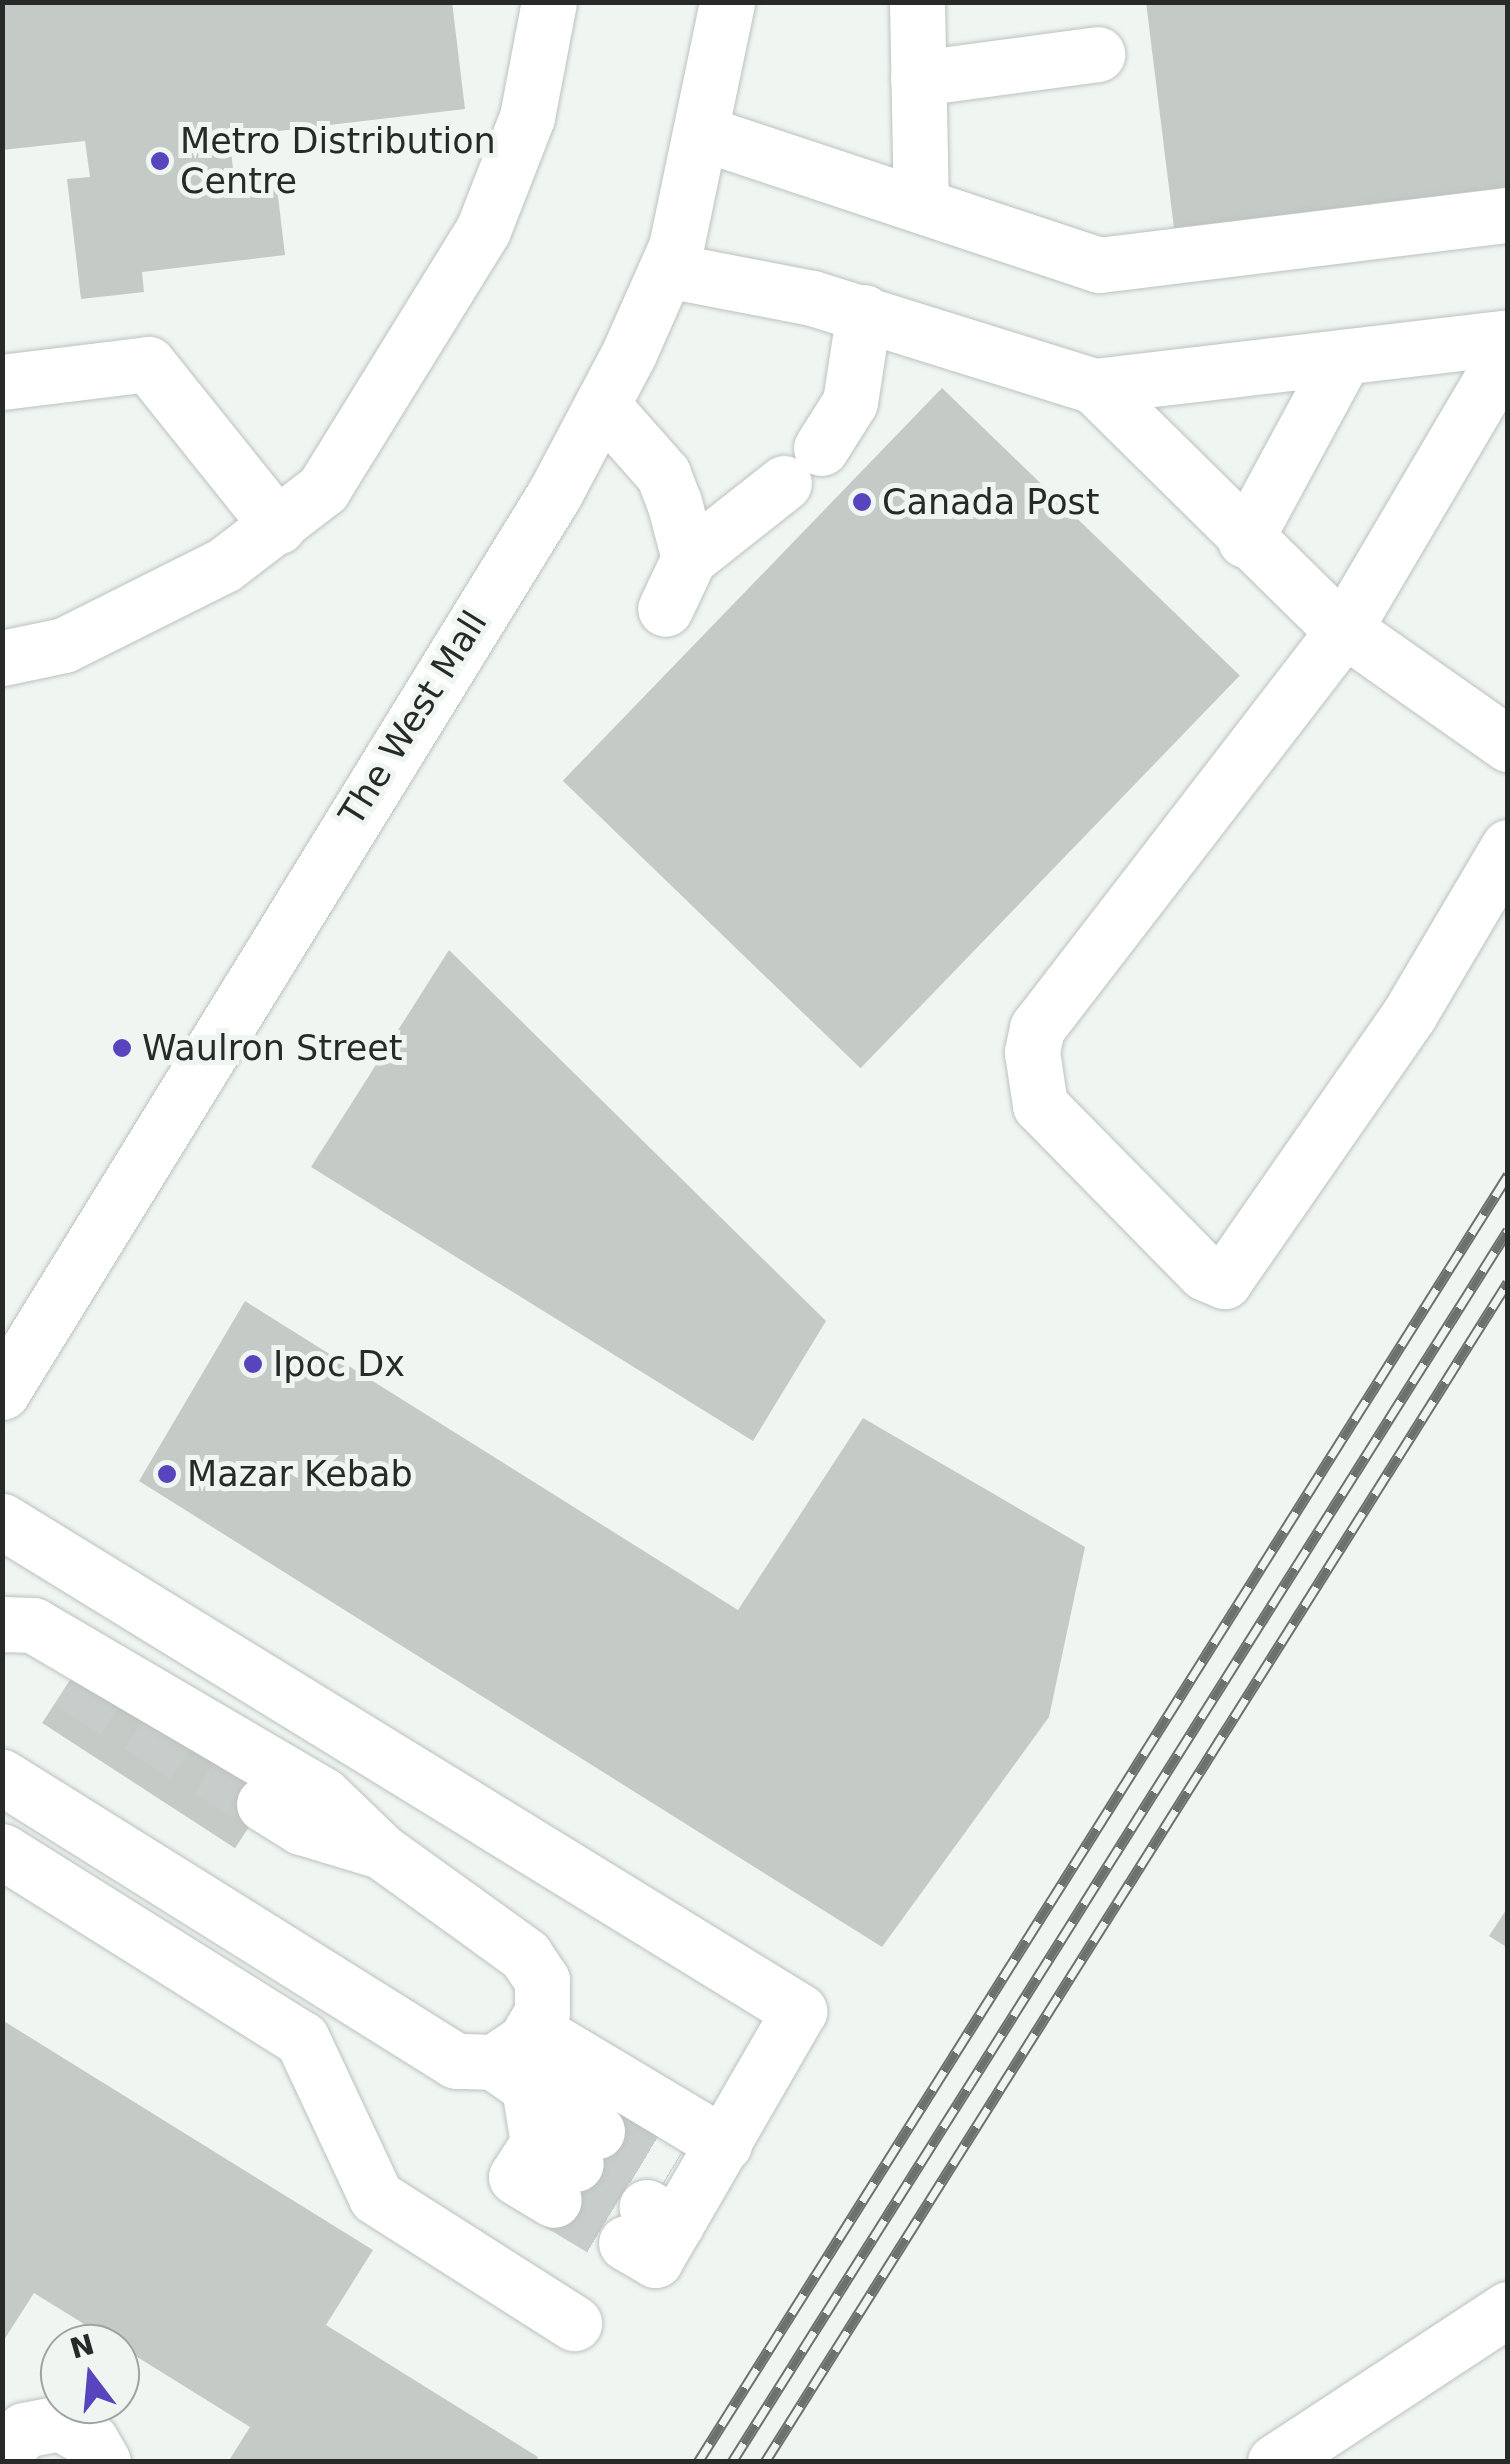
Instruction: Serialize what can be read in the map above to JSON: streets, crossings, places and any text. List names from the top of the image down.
{
  "streets": {
    "main road": ["The West Mall"]
  },
  "places": [
    "Metro Distribution Centre",
    "Canada Post",
    "Waulron Street",
    "Ipoc Dx",
    "Mazar Kebab"
  ],
  "north": "top"
}
